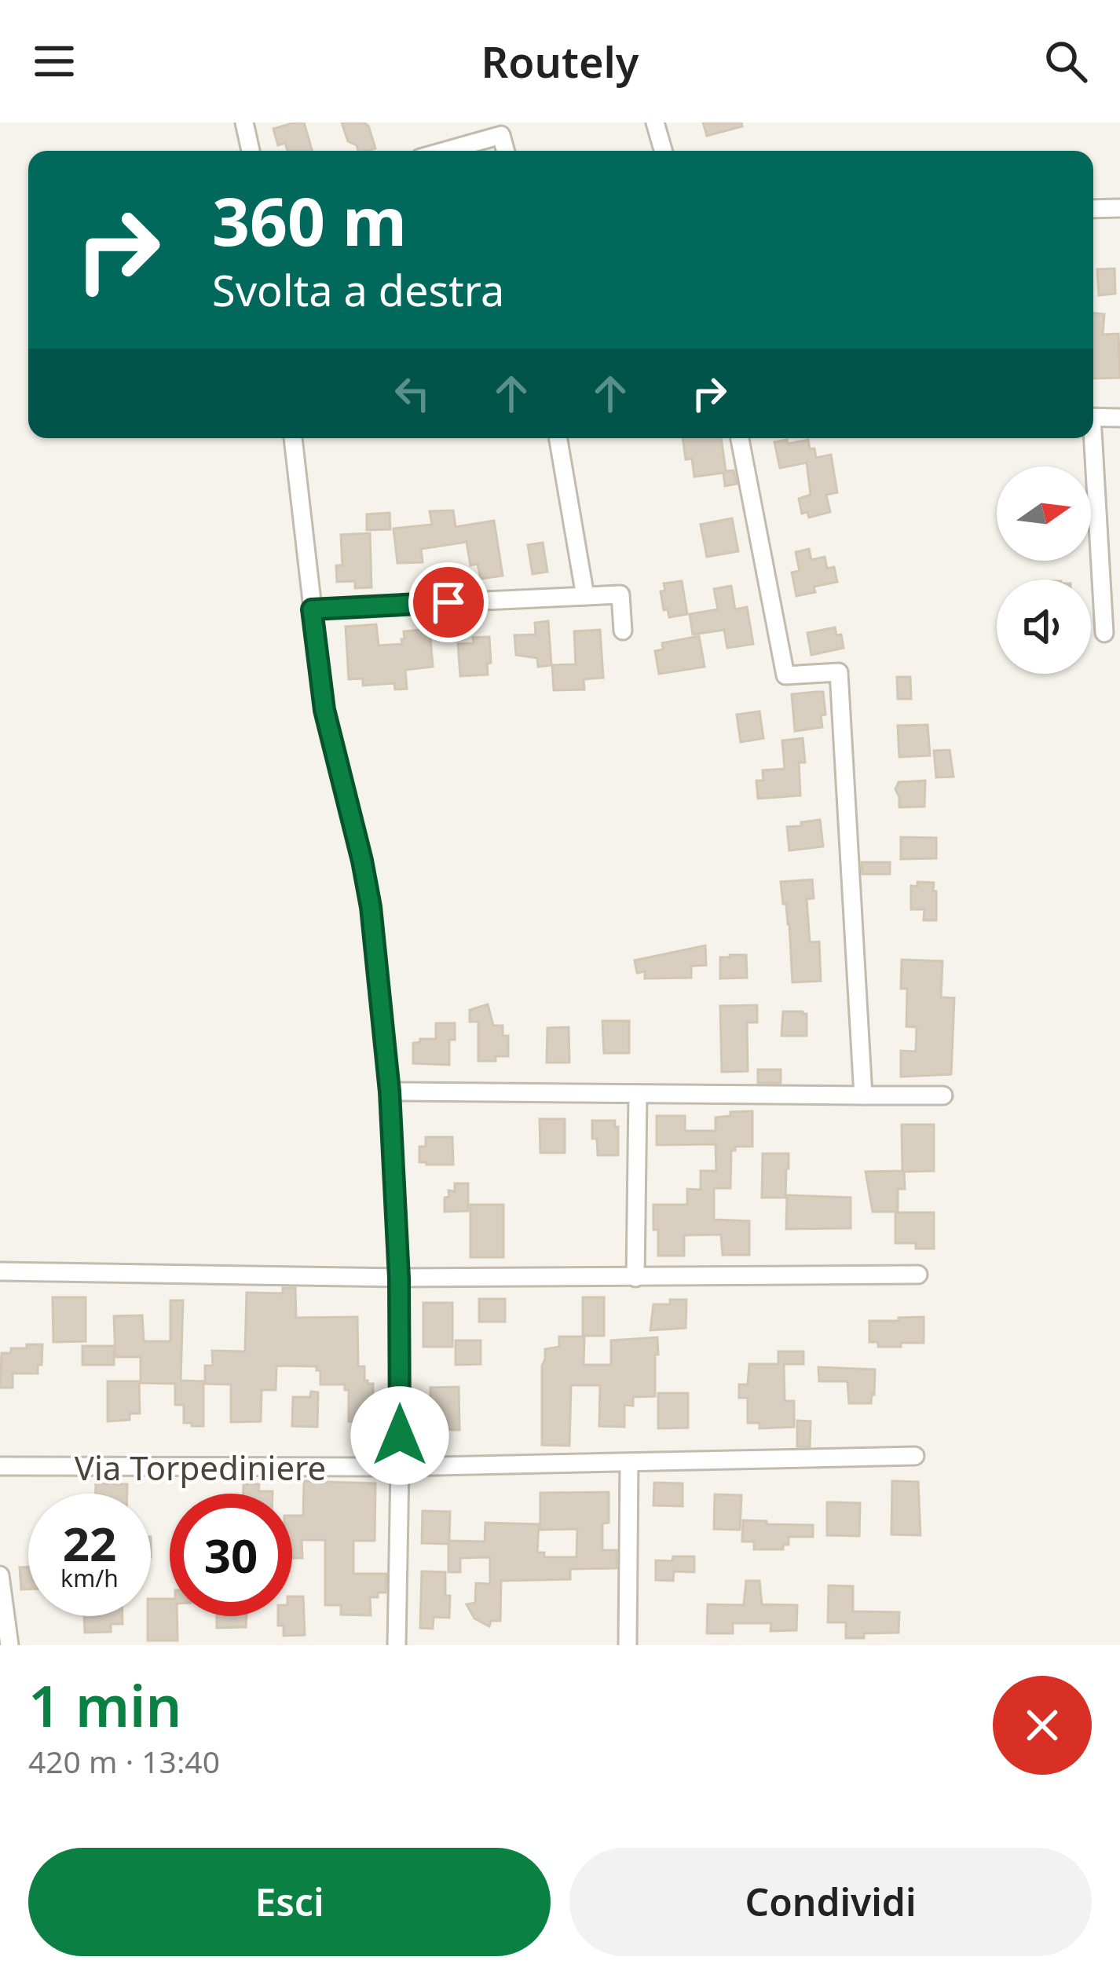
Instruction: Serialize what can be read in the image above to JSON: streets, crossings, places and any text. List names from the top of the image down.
{
  "streets": {
    "street": ["Via Torpediniere"]
  },
  "north": "right",
  "page": {
    "header": "Routely",
    "turn": ["360 m", "Svolta a destra"],
    "speed": "22 km/h",
    "limit": "30",
    "heading": ["1 min", "420 m · 13:40"],
    "buttons": ["Esci", "Condividi"]
  }
}
